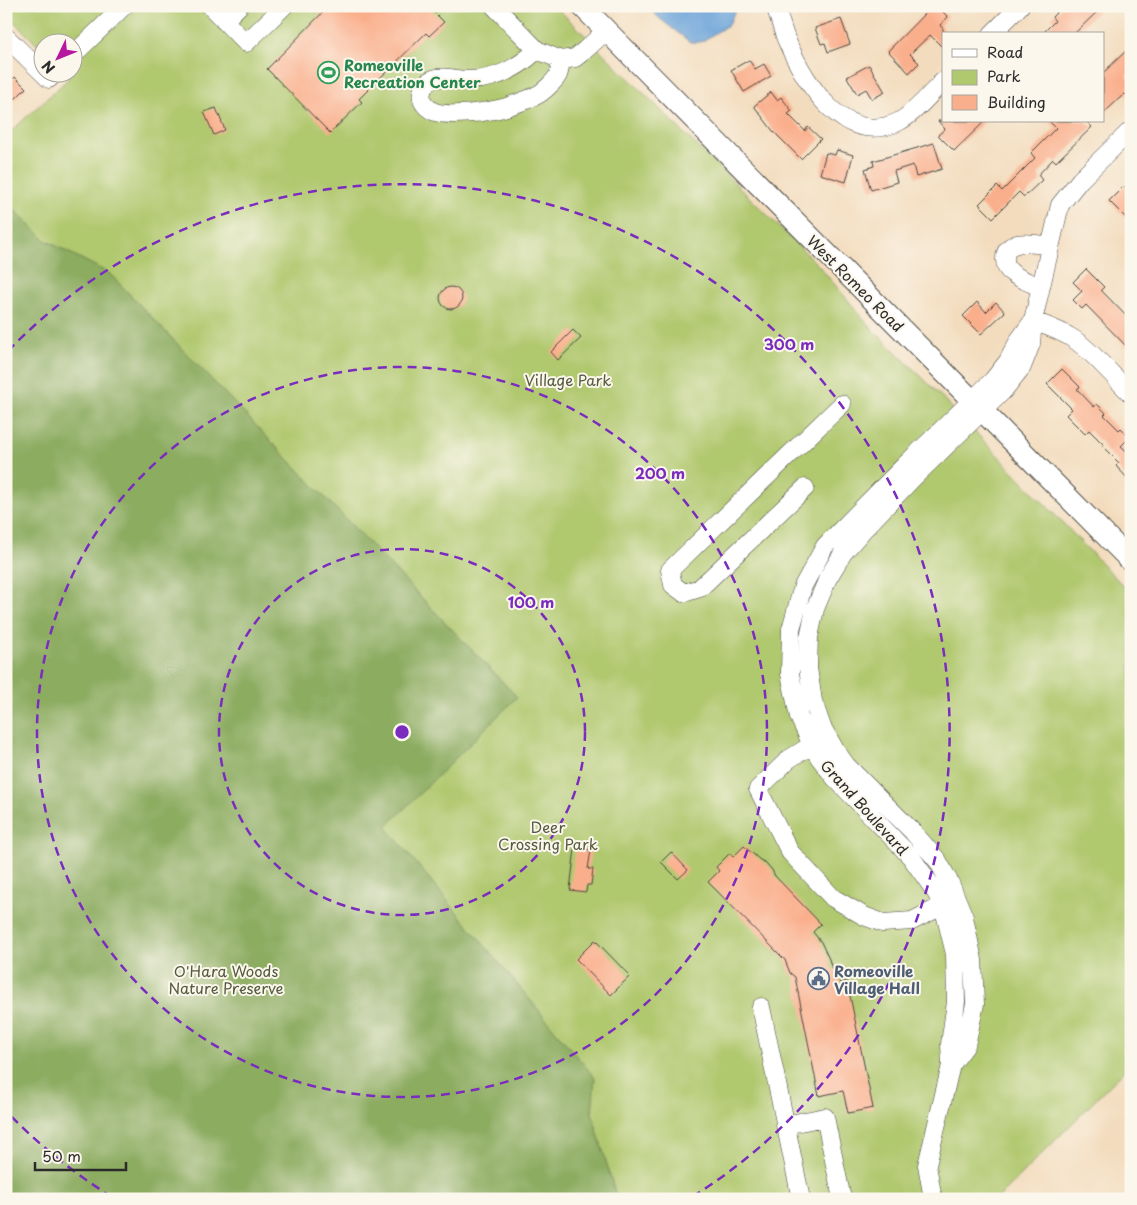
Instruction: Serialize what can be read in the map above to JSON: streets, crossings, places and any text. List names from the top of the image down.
{
  "streets": {
    "main road": ["West Romeo Road"],
    "street": ["Grand Boulevard"]
  },
  "crossings": [
    ["West Romeo Road", "Grand Boulevard"]
  ],
  "parks": ["Village Park", "Deer Crossing Park", "O'Hara Woods Nature Preserve"],
  "places": {
    "sports": ["Romeoville Recreation Center"],
    "public building": ["Romeoville Village Hall"]
  },
  "legend": ["Road", "Park", "Building"],
  "scale_bar": "50 m",
  "north": "bottom left",
  "rings": ["300 m", "200 m", "100 m"]
}
